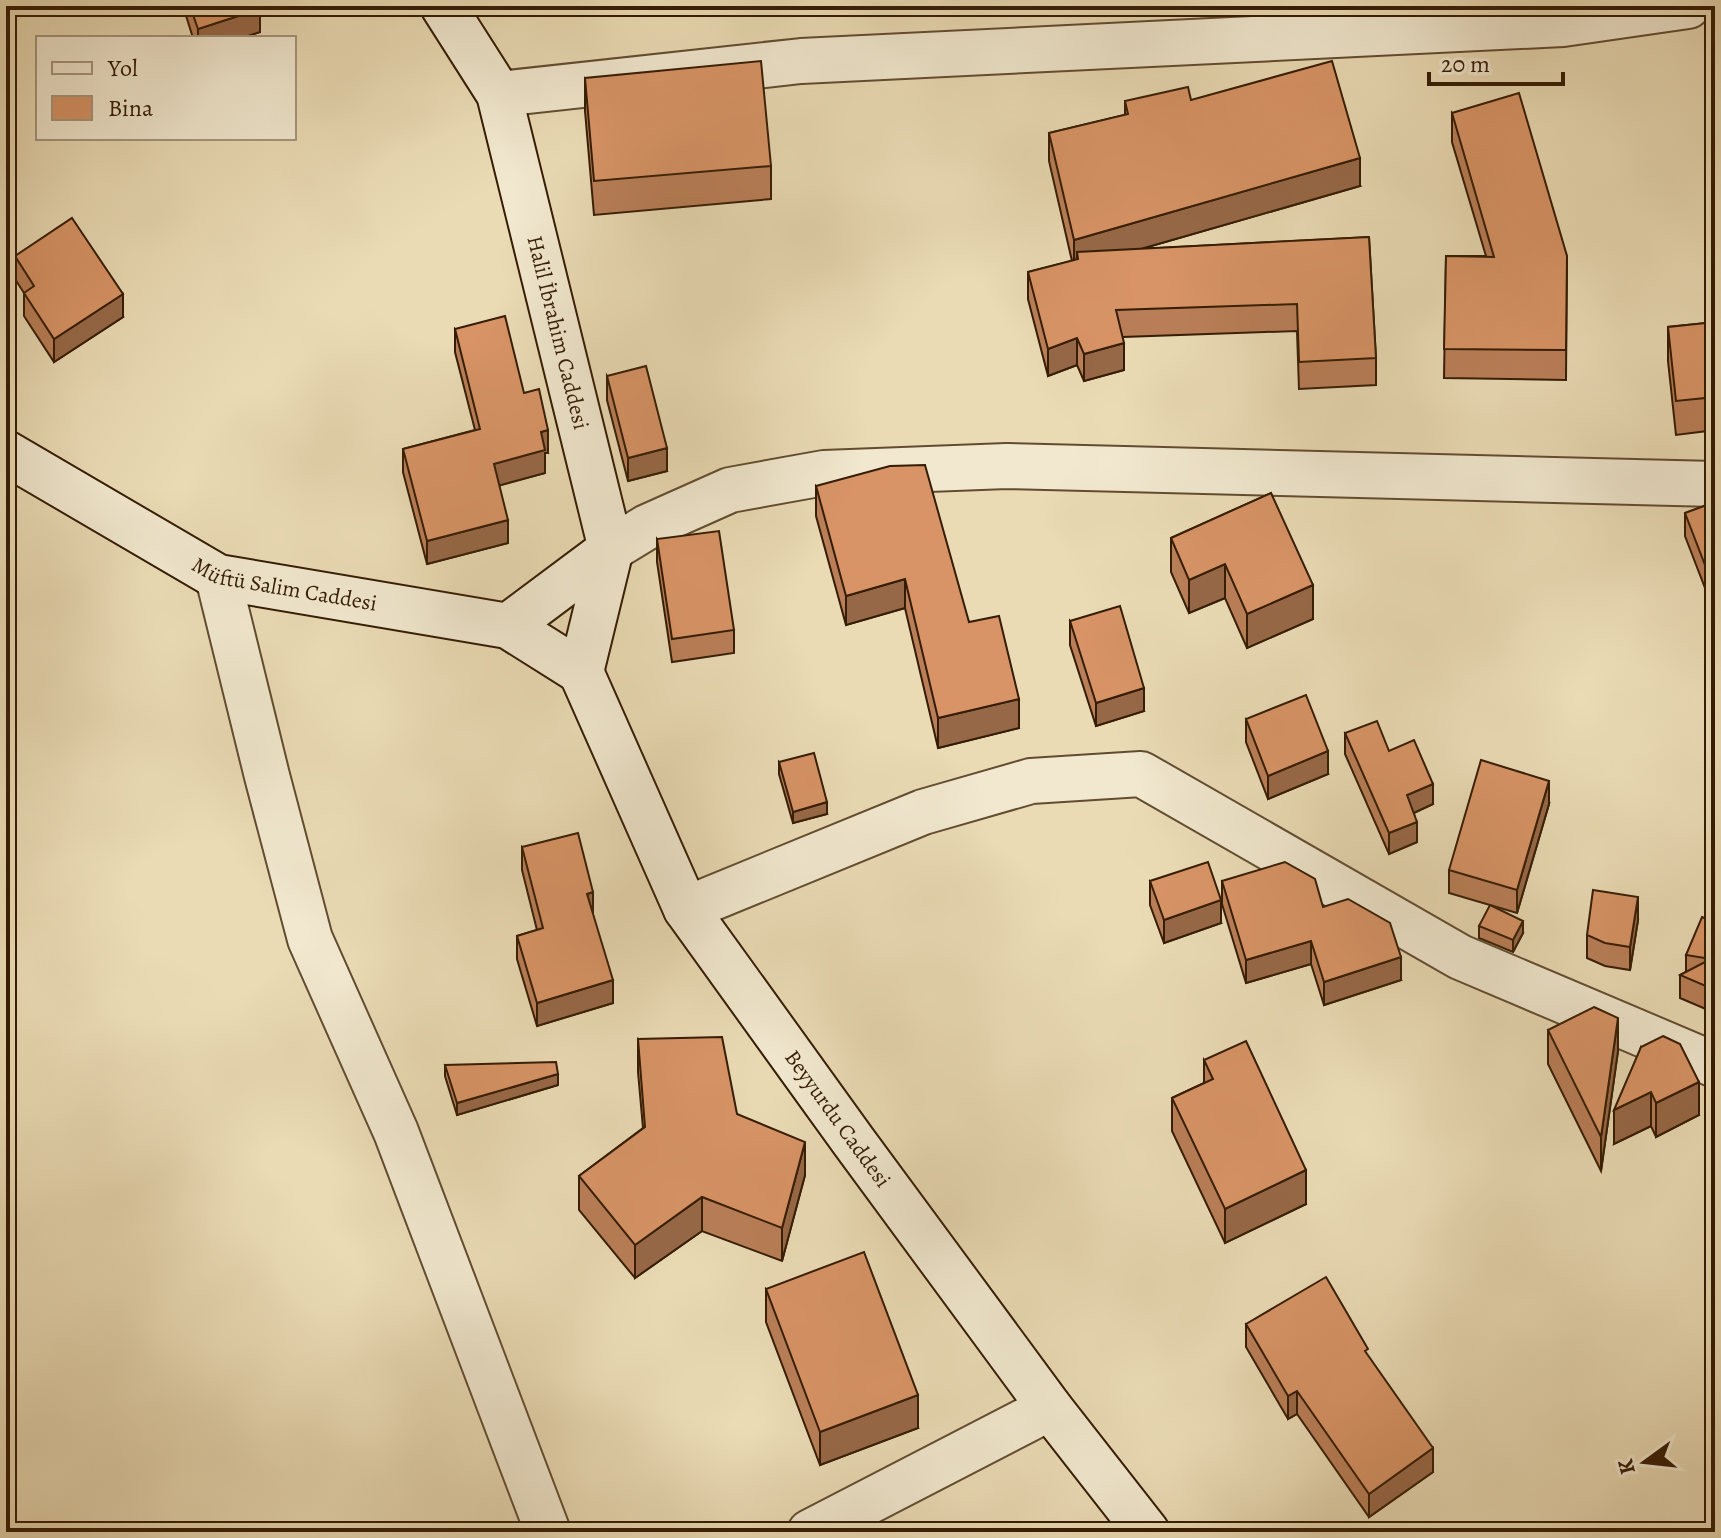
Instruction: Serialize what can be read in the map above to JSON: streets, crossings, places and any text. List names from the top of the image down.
{
  "streets": {
    "street": ["Halil İbrahim Caddesi", "Müftü Salim Caddesi", "Beyyurdu Caddesi"]
  },
  "crossings": [
    ["Halil İbrahim Caddesi", "Müftü Salim Caddesi"],
    ["Halil İbrahim Caddesi", "Beyyurdu Caddesi"],
    ["Müftü Salim Caddesi", "Beyyurdu Caddesi"]
  ],
  "legend": ["Yol", "Bina"],
  "scale_bar": "20 m",
  "north": "left"
}
